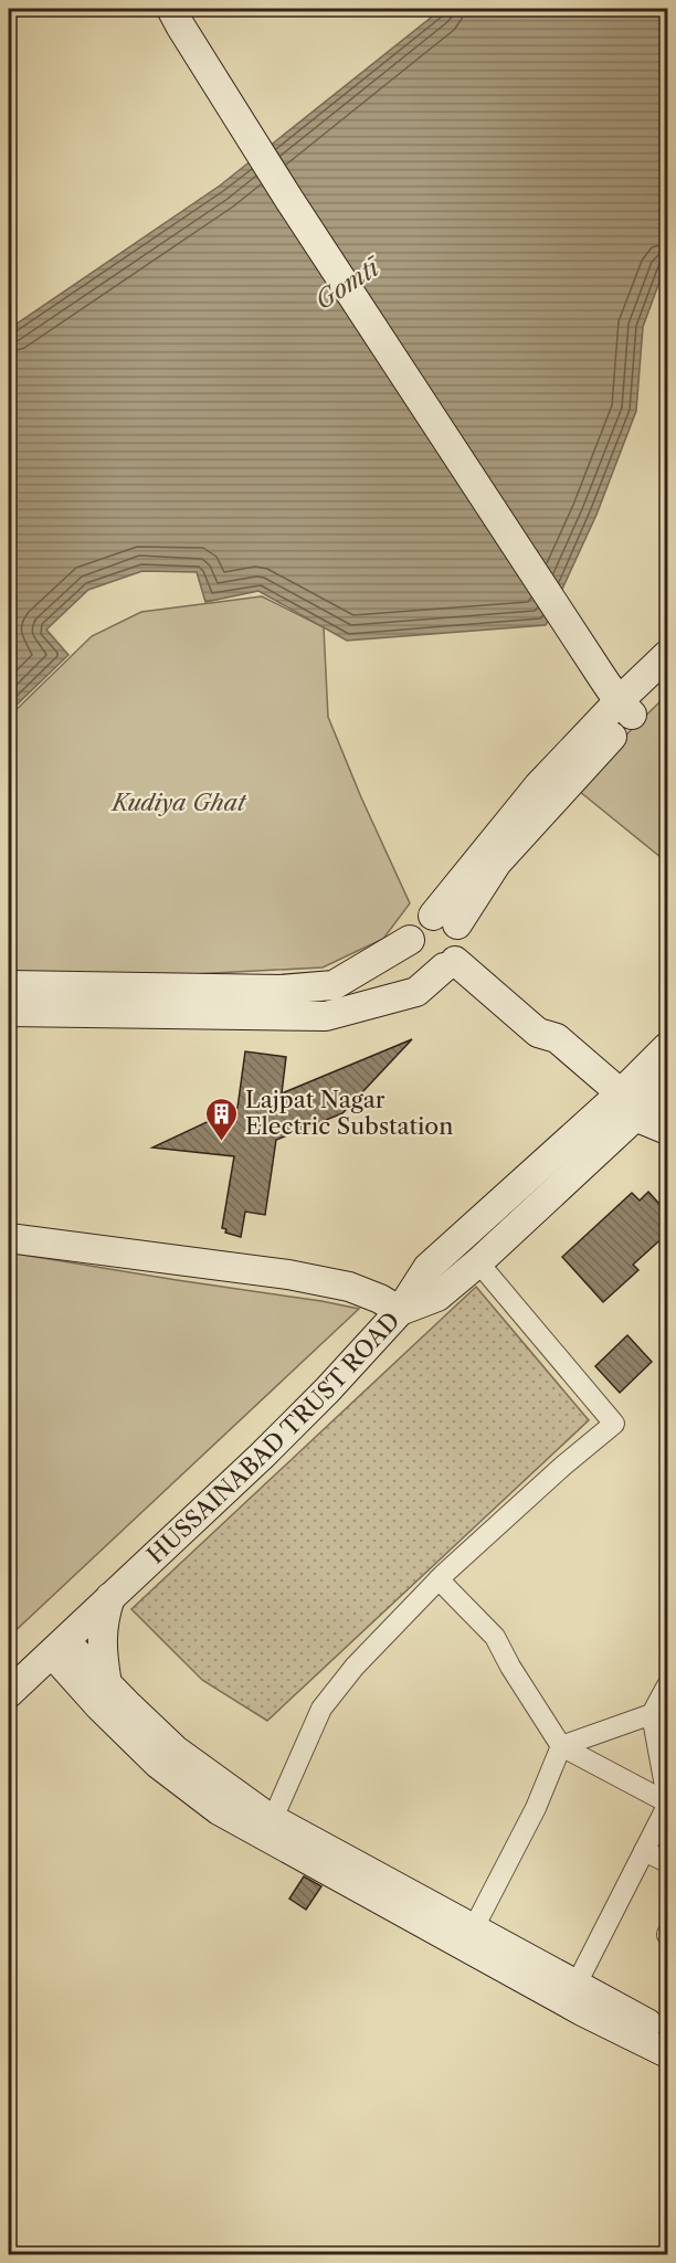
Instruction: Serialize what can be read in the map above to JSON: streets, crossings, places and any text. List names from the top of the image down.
{
  "streets": {
    "street": ["HUSSAINABAD TRUST ROAD"]
  },
  "water": ["Gomtī"],
  "parks": ["Kudiya Ghat"],
  "places": {
    "building": ["Lajpat Nagar Electric Substation"]
  }
}
